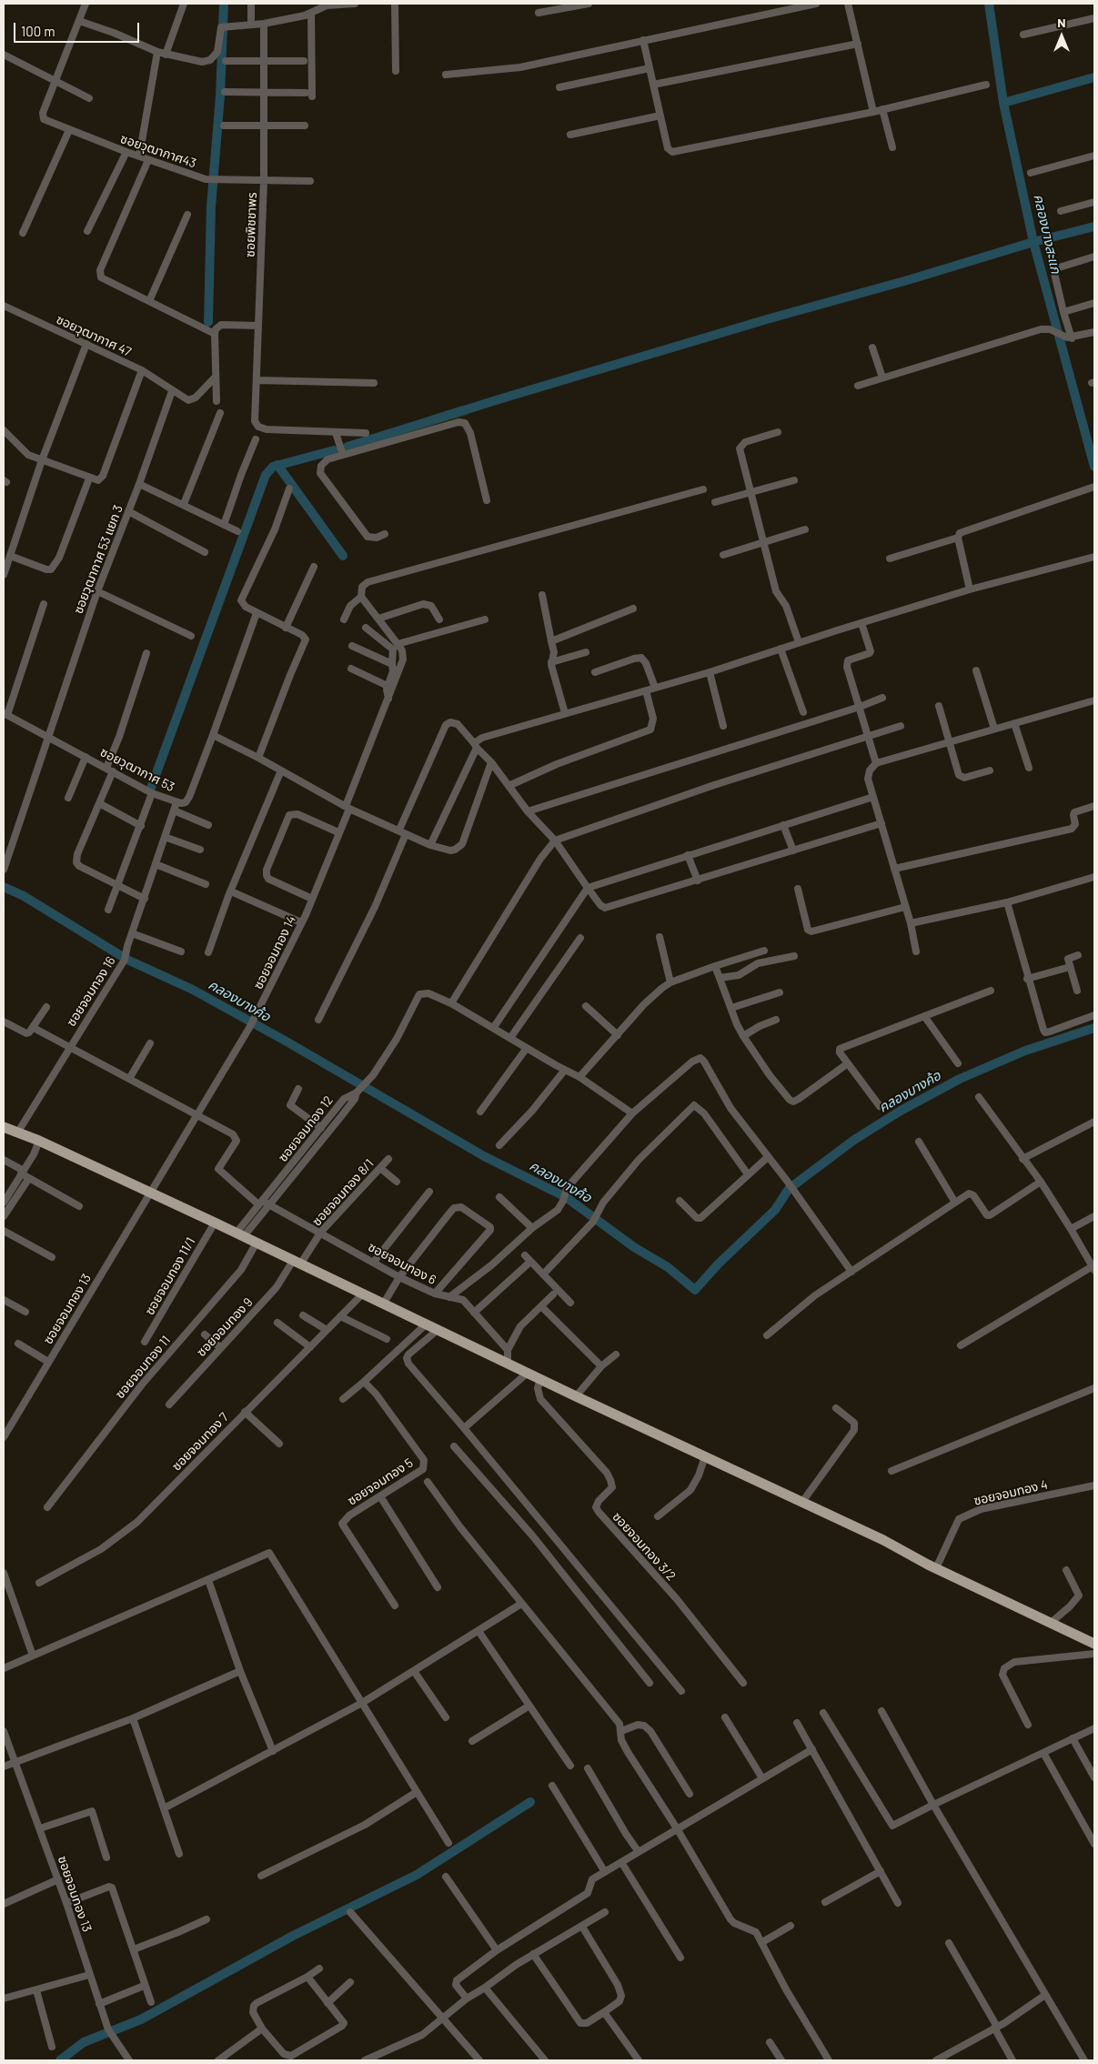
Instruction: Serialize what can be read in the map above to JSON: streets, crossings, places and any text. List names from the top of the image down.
{
  "streets": {
    "street": [
      "ซอยวุฒากาศ43",
      "ซอยพิชชาพร",
      "ซอยวุฒากาศ 47",
      "ซอยวุฒากาศ 53 แยก 3",
      "ซอยวุฒากาศ 53",
      "ซอยจอมทอง 14",
      "ซอยจอมทอง 16",
      "ซอยจอมทอง 12",
      "ซอยจอมทอง 8/1",
      "ซอยจอมทอง 6",
      "ซอยจอมทอง 11/1",
      "ซอยจอมทอง 13",
      "ซอยจอมทอง 9",
      "ซอยจอมทอง 11",
      "ซอยจอมทอง 7",
      "ซอยจอมทอง 5",
      "ซอยจอมทอง 4",
      "ซอยจอมทอง 3/2"
    ]
  },
  "crossings": [
    ["ซอยวุฒากาศ43", "ซอยพิชชาพร"],
    ["ซอยวุฒากาศ 47", "ซอยวุฒากาศ 53 แยก 3"],
    ["ซอยวุฒากาศ 53 แยก 3", "ซอยวุฒากาศ 53"],
    ["ซอยวุฒากาศ 53", "ซอยจอมทอง 16"],
    ["ซอยจอมทอง 14", "ซอยจอมทอง 6"],
    ["ซอยจอมทอง 14", "ซอยจอมทอง 13"],
    ["ซอยจอมทอง 12", "ซอยจอมทอง 6"],
    ["ซอยจอมทอง 8/1", "ซอยจอมทอง 6"],
    ["ซอยจอมทอง 8/1", "ซอยจอมทอง 9"]
  ],
  "water": ["คลองบางสะแก", "คลองบางค้อ"],
  "scale_bar": "100 m",
  "north": "top"
}
